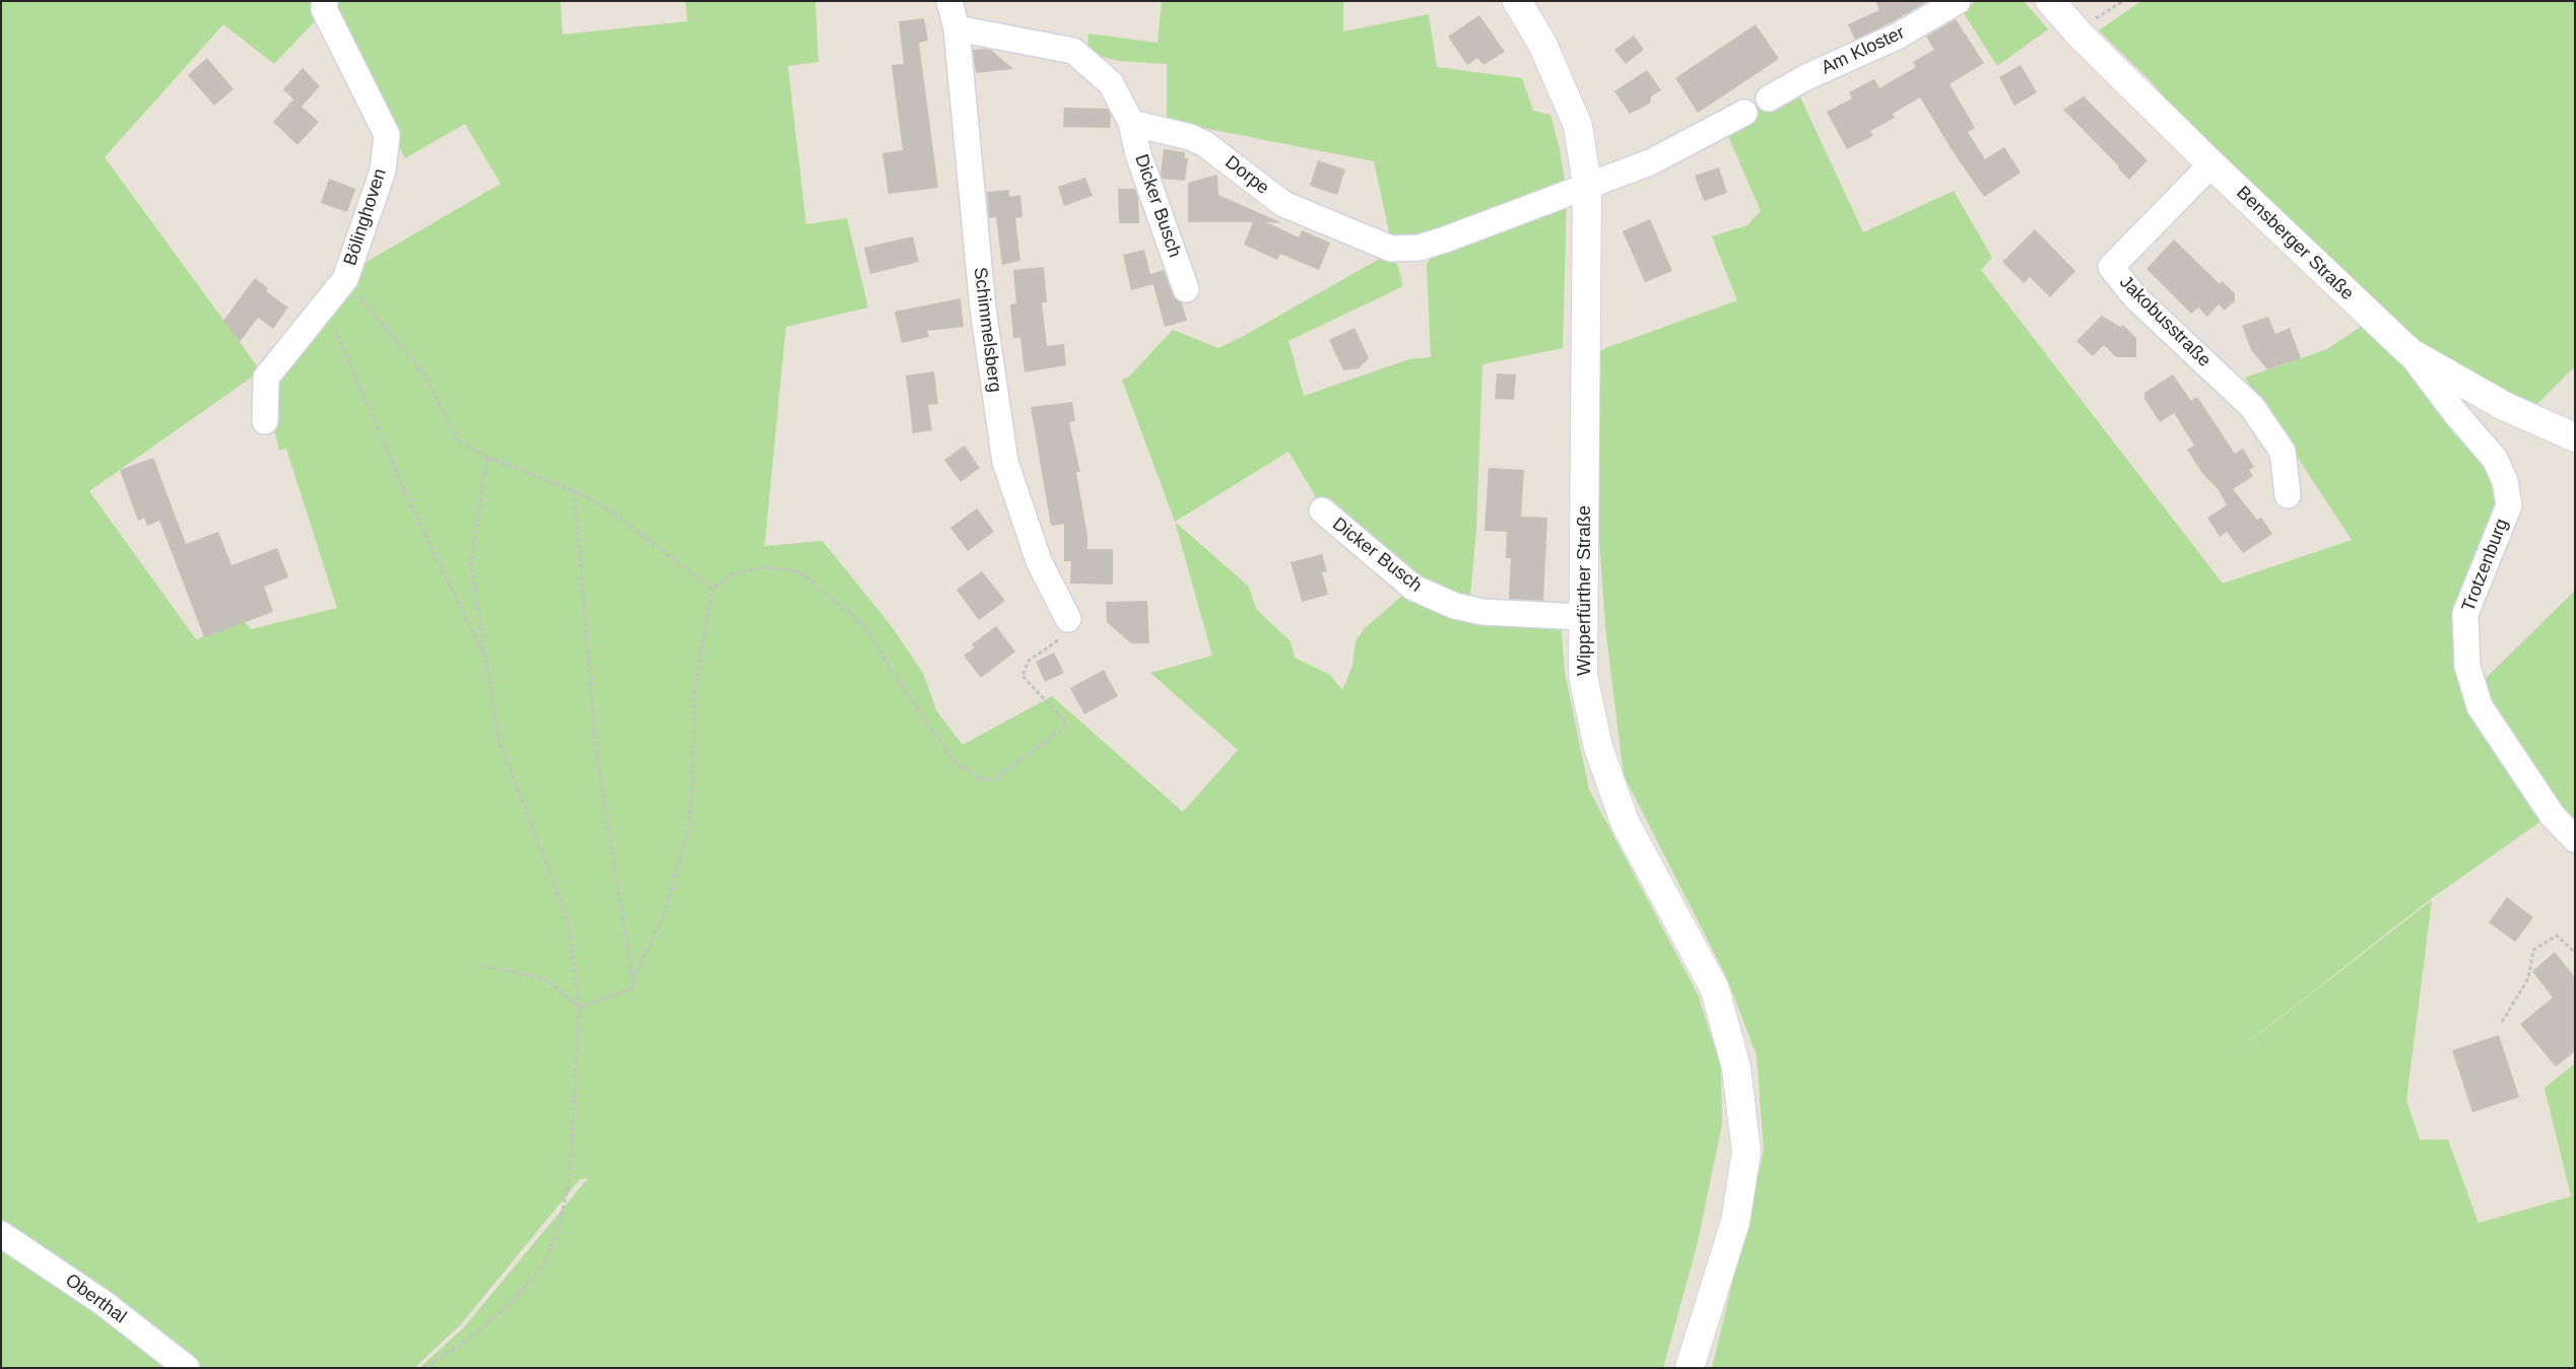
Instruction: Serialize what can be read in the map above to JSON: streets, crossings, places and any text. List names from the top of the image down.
{
  "streets": {
    "main road": ["Bensberger Straße", "Wipperfürther Straße"],
    "street": [
      "Am Kloster",
      "Dorpe",
      "Dicker Busch",
      "Bölinghoven",
      "Jakobusstraße",
      "Schimmelsberg",
      "Trotzenburg",
      "Oberthal"
    ]
  },
  "crossings": [
    ["Dorpe", "Dicker Busch"],
    ["Dorpe", "Wipperfürther Straße"],
    ["Dicker Busch", "Wipperfürther Straße"],
    ["Bensberger Straße", "Jakobusstraße"],
    ["Bensberger Straße", "Trotzenburg"]
  ]
}
